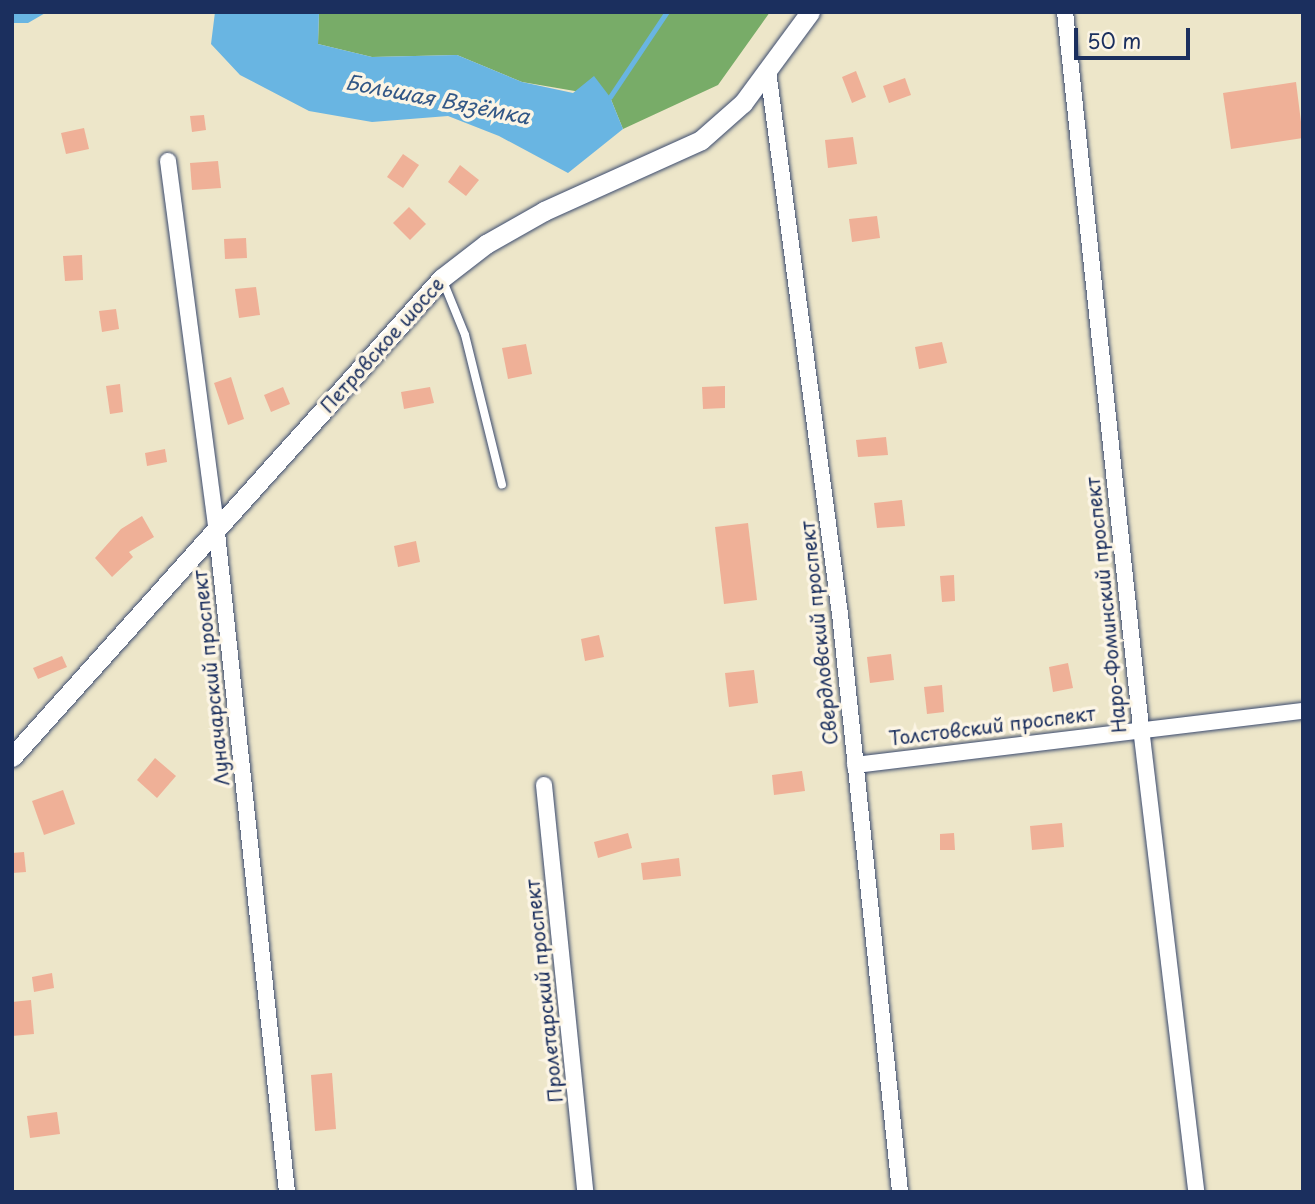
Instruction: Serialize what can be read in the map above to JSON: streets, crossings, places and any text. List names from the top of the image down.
{
  "streets": {
    "street": [
      "Петровское шоссе",
      "Наро-Фоминский проспект",
      "Свердловский проспект",
      "Луначарский проспект",
      "Толстовский проспект",
      "Пролетарский проспект"
    ]
  },
  "crossings": [
    ["Петровское шоссе", "Свердловский проспект"],
    ["Петровское шоссе", "Луначарский проспект"],
    ["Наро-Фоминский проспект", "Толстовский проспект"],
    ["Свердловский проспект", "Толстовский проспект"]
  ],
  "water": ["Большая Вязёмка"],
  "scale_bar": "50 m"
}
